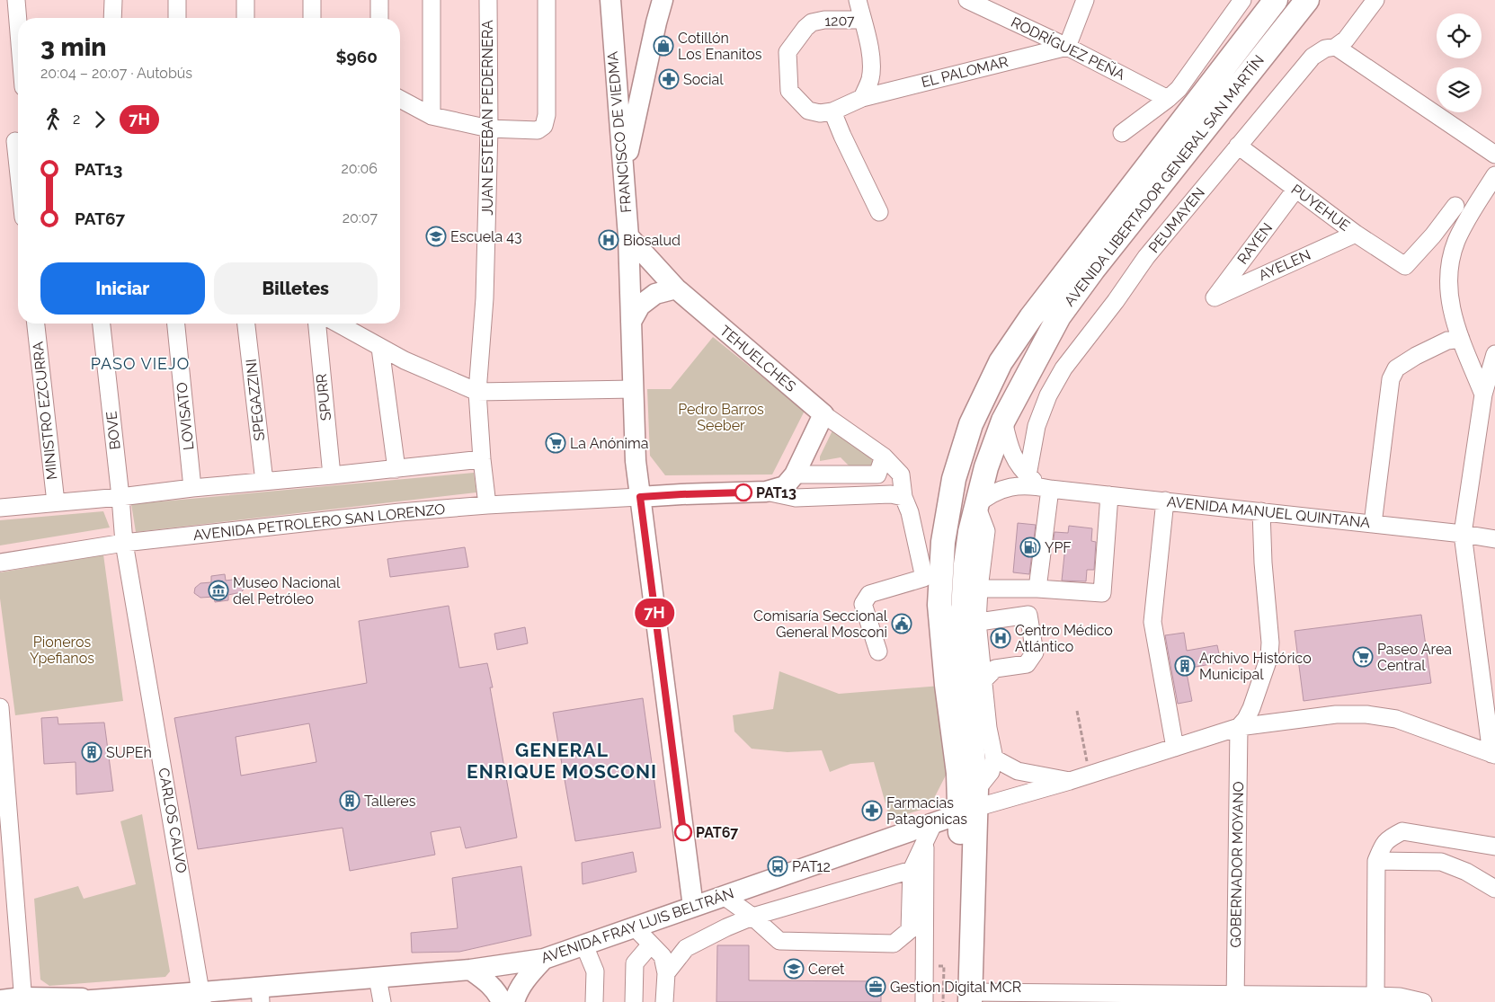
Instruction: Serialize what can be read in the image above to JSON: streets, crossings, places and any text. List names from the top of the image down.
{
  "streets": {
    "highway": ["AVENIDA LIBERTADOR GENERAL SAN MARTÍN"],
    "main road": ["FRANCISCO DE VIEDMA", "TEHUELCHES", "AVENIDA FRAY LUIS BELTRÁN"],
    "street": [
      "1207",
      "RODRÍGUEZ PEÑA",
      "EL PALOMAR",
      "JUAN ESTEBAN PEDERNERA",
      "PUYEHUE",
      "PEUMAYEN",
      "RAYEN",
      "AYELEN",
      "SPURR",
      "SPEGAZZINI",
      "MINISTRO EZCURRA",
      "LOVISATO",
      "BOVE",
      "AVENIDA MANUEL QUINTANA",
      "AVENIDA PETROLERO SAN LORENZO",
      "CARLOS CALVO",
      "GOBERNADOR MOYANO"
    ]
  },
  "crossings": [
    ["1207", "EL PALOMAR"],
    ["RODRÍGUEZ PEÑA", "EL PALOMAR"],
    ["JUAN ESTEBAN PEDERNERA", "AVENIDA PETROLERO SAN LORENZO"],
    ["FRANCISCO DE VIEDMA", "TEHUELCHES"],
    ["FRANCISCO DE VIEDMA", "AVENIDA PETROLERO SAN LORENZO"],
    ["FRANCISCO DE VIEDMA", "AVENIDA FRAY LUIS BELTRÁN"],
    ["AVENIDA LIBERTADOR GENERAL SAN MARTÍN", "AVENIDA MANUEL QUINTANA"],
    ["AVENIDA LIBERTADOR GENERAL SAN MARTÍN", "AVENIDA FRAY LUIS BELTRÁN"],
    ["PUYEHUE", "PEUMAYEN"],
    ["PUYEHUE", "RAYEN"],
    ["PUYEHUE", "AYELEN"],
    ["RAYEN", "AYELEN"],
    ["BOVE", "AVENIDA PETROLERO SAN LORENZO"],
    ["BOVE", "CARLOS CALVO"],
    ["AVENIDA PETROLERO SAN LORENZO", "CARLOS CALVO"],
    ["CARLOS CALVO", "AVENIDA FRAY LUIS BELTRÁN"]
  ],
  "districts": ["PASO VIEJO", "GENERAL ENRIQUE MOSCONI"],
  "parks": ["Pedro Barros Seeber", "Pioneros Ypefianos"],
  "places": {
    "shop": ["Cotillón Los Enanitos"],
    "pharmacy": ["Social", "Farmacias Patagonicas"],
    "school or university": ["Escuela 43", "Ceret"],
    "hospital": ["Biosalud", "Centro Médico Atlántico"],
    "supermarket": ["La Anónima", "Paseo Area Central"],
    "other": ["PAT13", "PAT67"],
    "fuel station": ["YPF"],
    "museum": ["Museo Nacional del Petróleo"],
    "public building": ["Comisaría Seccional General Mosconi"],
    "building": ["Archivo Histórico Municipal", "SUPEh", "Talleres"],
    "bus stop": ["PAT12"],
    "office": ["Gestion Digital MCR"]
  },
  "lines": ["bus line 7H"],
  "page": {
    "on_map": "7H",
    "heading": ["3 min", "20:04 – 20:07 · Autobús", "$960"],
    "legs": ["2", "7H"],
    "list": [
      {
        "name": "PAT13",
        "value": "20:06"
      },
      {
        "name": "PAT67",
        "value": "20:07"
      }
    ],
    "buttons": ["Iniciar", "Billetes"]
  }
}
